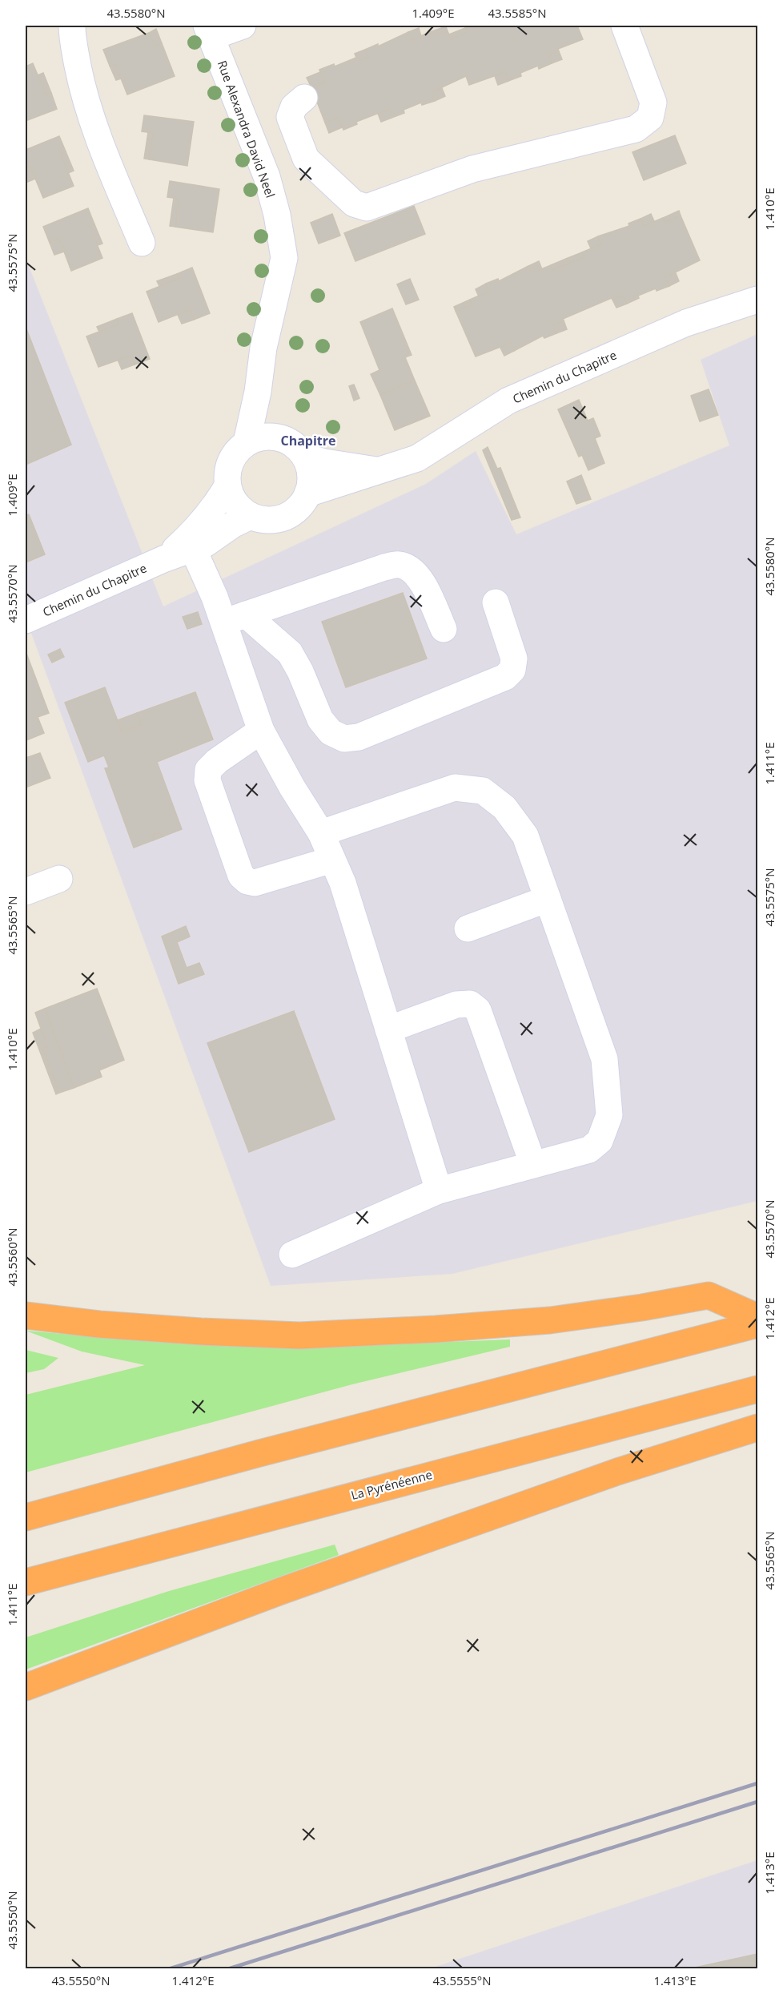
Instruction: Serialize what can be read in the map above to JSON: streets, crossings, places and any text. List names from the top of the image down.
{
  "streets": {
    "highway": ["La Pyrénéenne"],
    "street": ["Rue Alexandra David Neel", "Chemin du Chapitre"]
  },
  "crossings": [
    ["Rue Alexandra David Neel", "Chemin du Chapitre"]
  ],
  "districts": ["Chapitre"],
  "coordinates": [
    "43.5580°N",
    "1.409°E",
    "43.5585°N",
    "1.410°E",
    "43.5575°N",
    "43.5570°N",
    "1.411°E",
    "43.5565°N",
    "43.5560°N",
    "1.412°E",
    "1.413°E",
    "43.5550°N",
    "43.5555°N"
  ]
}
